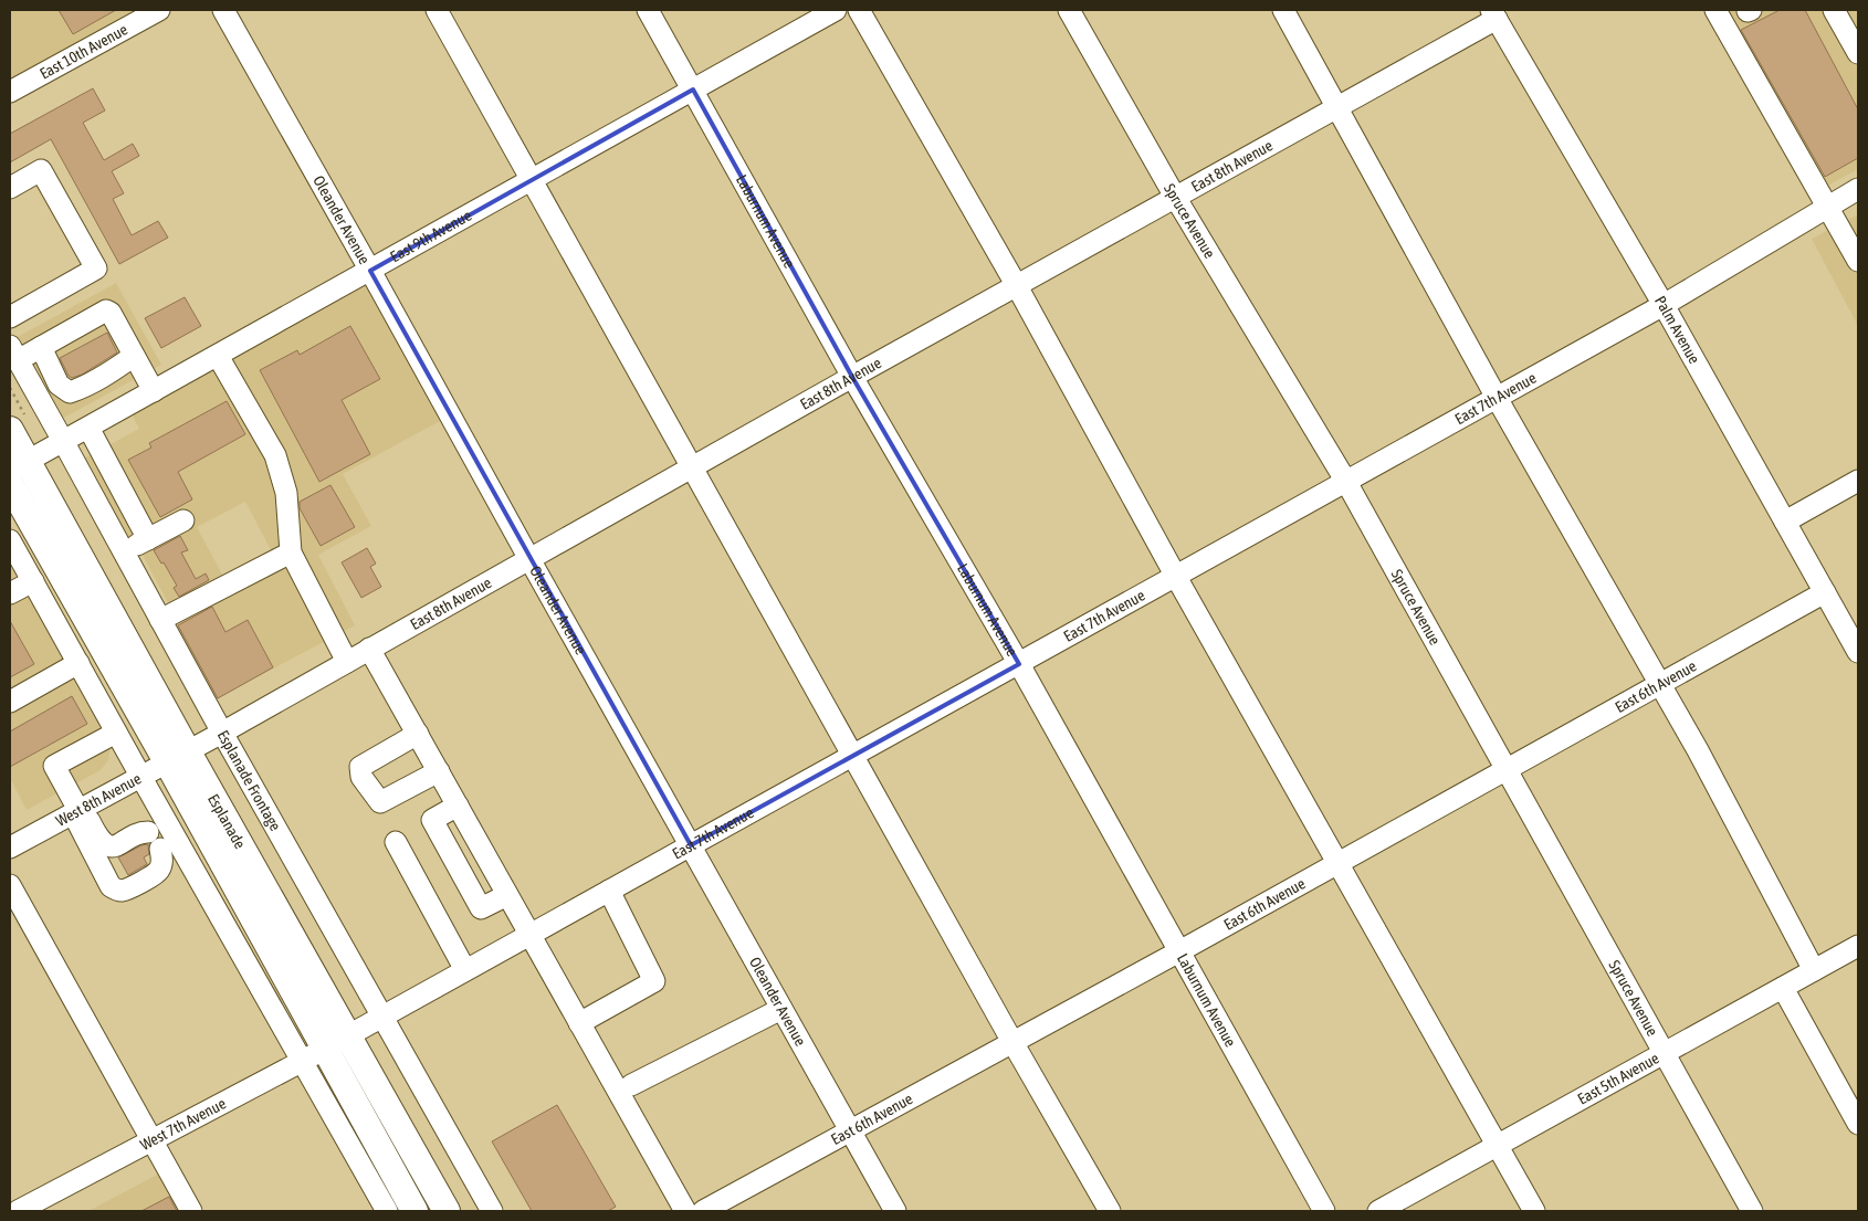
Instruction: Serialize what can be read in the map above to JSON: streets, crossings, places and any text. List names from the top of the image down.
{
  "streets": {
    "main road": ["Esplanade"],
    "street": [
      "East 10th Avenue",
      "East 8th Avenue",
      "Oleander Avenue",
      "Laburnum Avenue",
      "Spruce Avenue",
      "East 9th Avenue",
      "Palm Avenue",
      "East 7th Avenue",
      "East 6th Avenue",
      "Esplanade Frontage",
      "West 8th Avenue",
      "East 5th Avenue",
      "West 7th Avenue"
    ]
  },
  "crossings": [
    ["East 8th Avenue", "Oleander Avenue"],
    ["East 8th Avenue", "Laburnum Avenue"],
    ["East 8th Avenue", "Spruce Avenue"],
    ["East 8th Avenue", "Palm Avenue"],
    ["East 8th Avenue", "Esplanade Frontage"],
    ["East 8th Avenue", "West 8th Avenue"],
    ["East 8th Avenue", "Esplanade"],
    ["Oleander Avenue", "East 9th Avenue"],
    ["Oleander Avenue", "East 7th Avenue"],
    ["Oleander Avenue", "East 6th Avenue"],
    ["Laburnum Avenue", "East 9th Avenue"],
    ["Laburnum Avenue", "East 7th Avenue"],
    ["Laburnum Avenue", "East 6th Avenue"],
    ["Spruce Avenue", "East 7th Avenue"],
    ["Spruce Avenue", "East 6th Avenue"],
    ["Spruce Avenue", "East 5th Avenue"],
    ["East 9th Avenue", "Esplanade Frontage"],
    ["East 9th Avenue", "Esplanade"],
    ["Palm Avenue", "East 7th Avenue"],
    ["Palm Avenue", "East 6th Avenue"],
    ["East 7th Avenue", "Esplanade Frontage"],
    ["East 7th Avenue", "Esplanade"],
    ["East 7th Avenue", "West 7th Avenue"],
    ["West 8th Avenue", "Esplanade"],
    ["Esplanade", "West 7th Avenue"]
  ]
}
